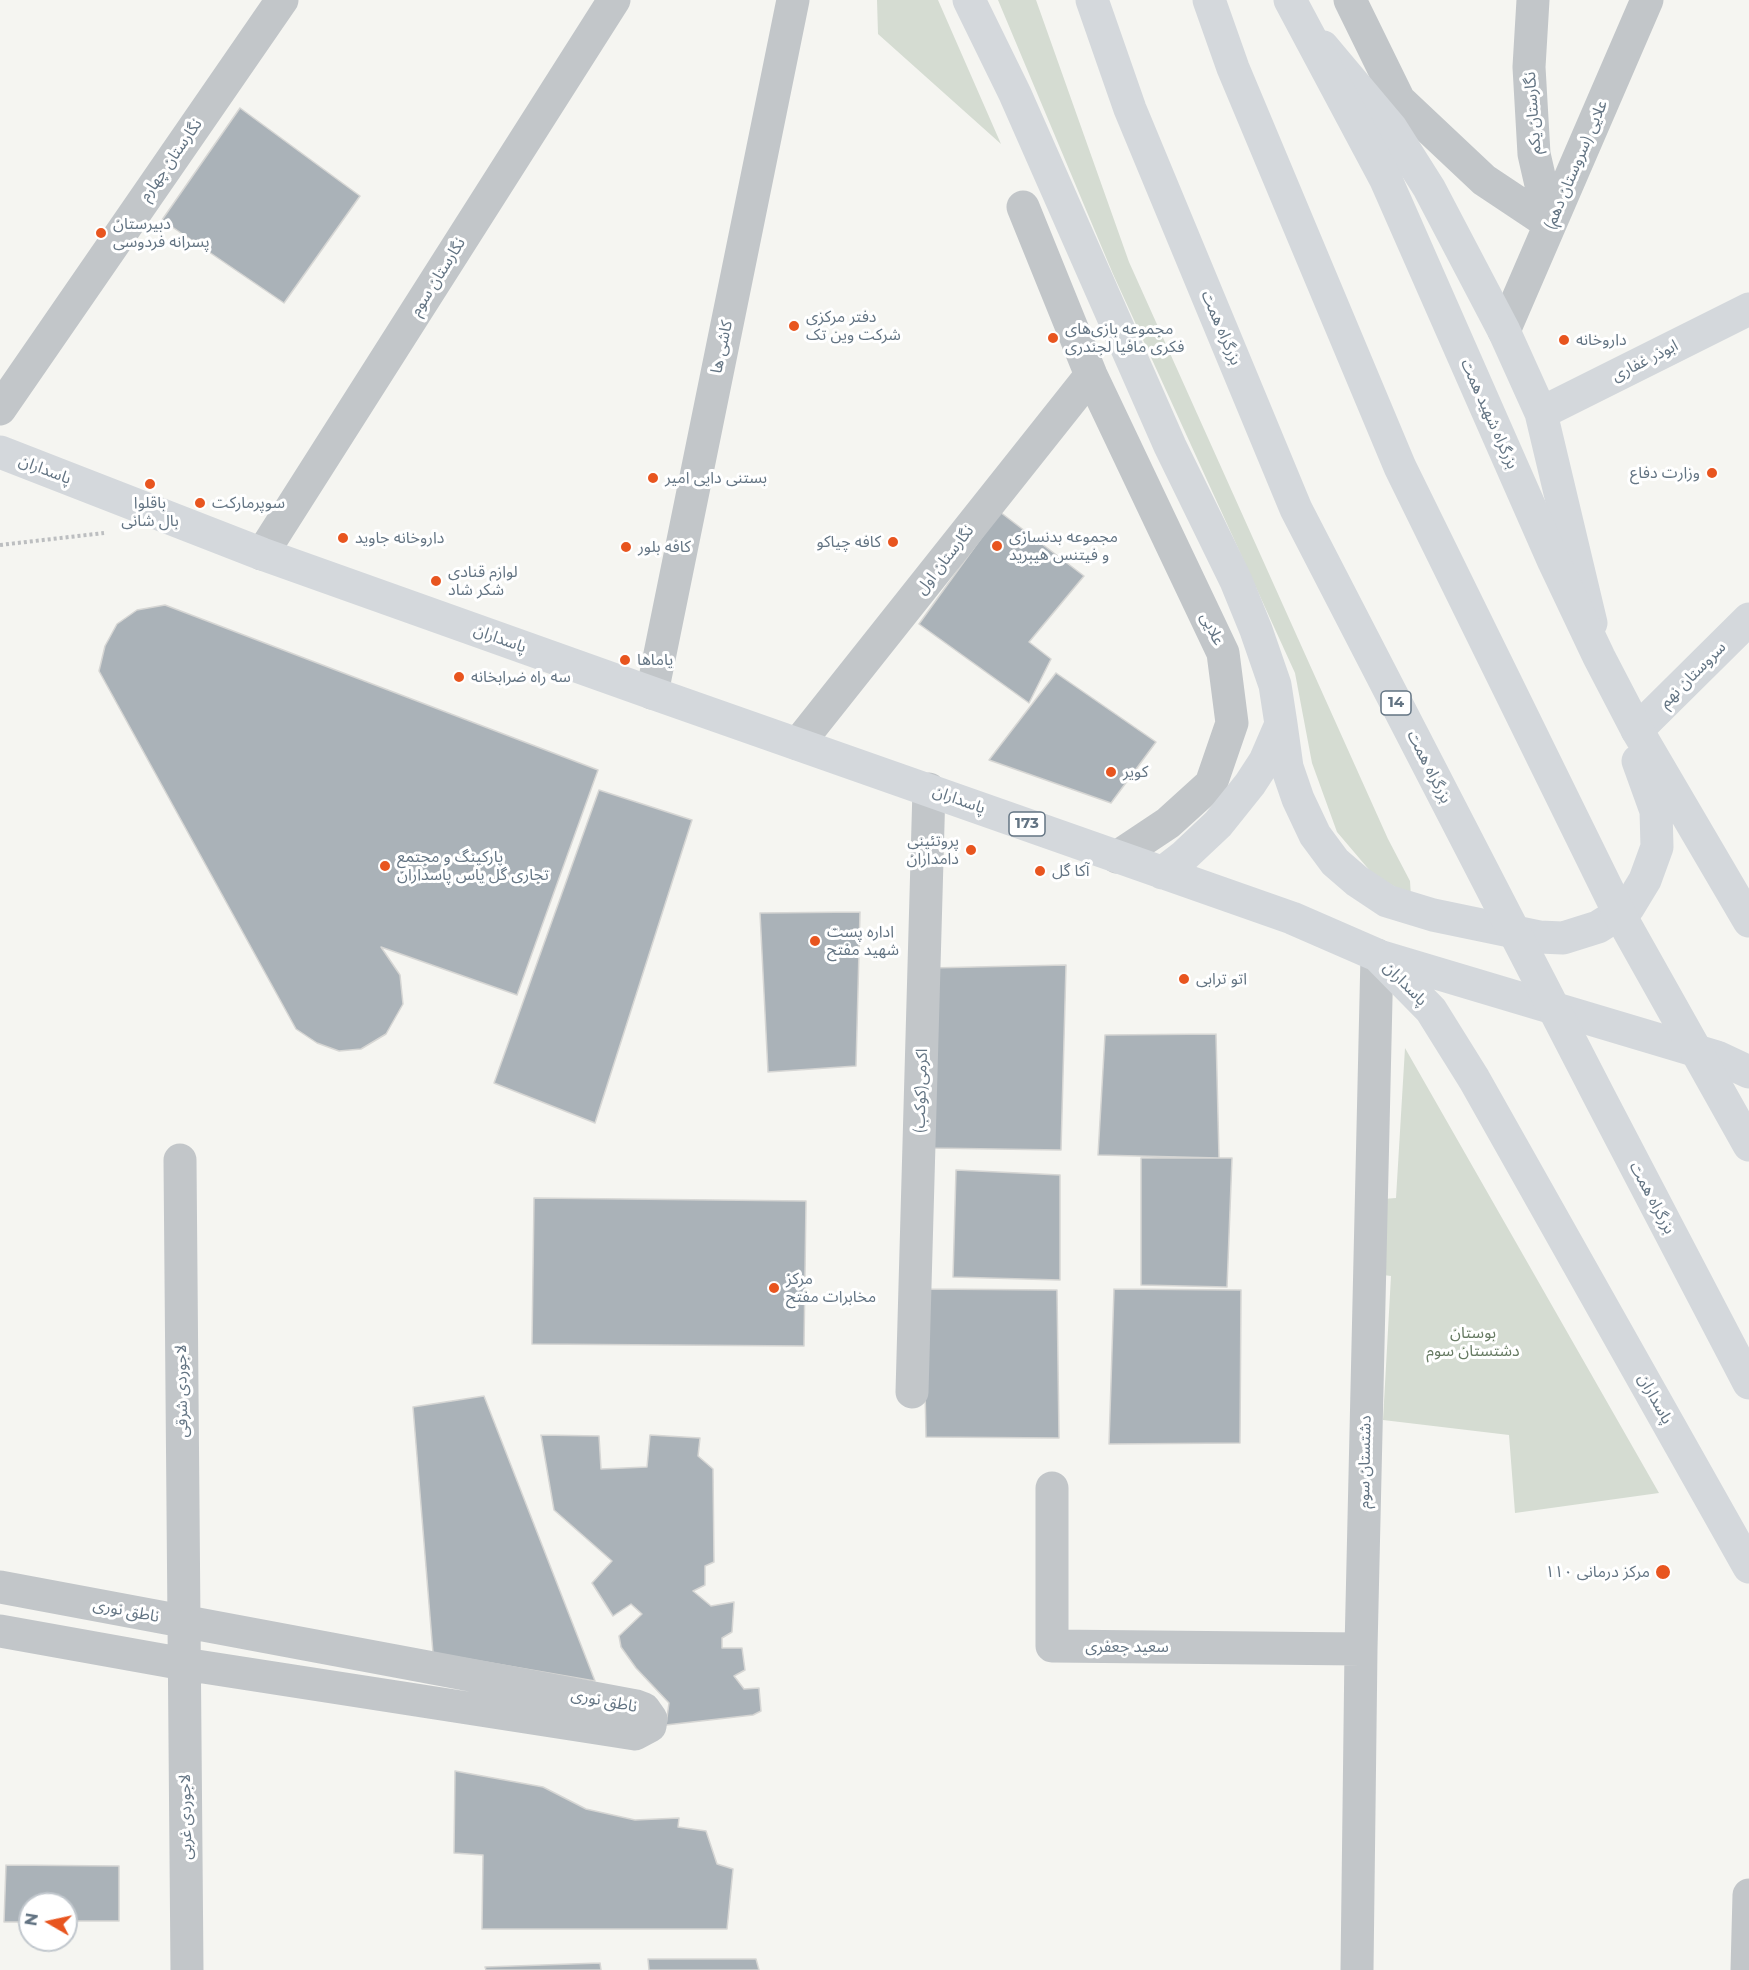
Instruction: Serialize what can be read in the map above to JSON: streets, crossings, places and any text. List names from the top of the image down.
{
  "streets": {
    "main road": [
      "بزرگراه همت",
      "ابوذر غفاری",
      "بزرگراه شهید همت",
      "پاسداران",
      "سروستان نهم",
      "14",
      "173"
    ],
    "street": [
      "نگارستان یکم",
      "نگارستان چهارم",
      "علایی (سروستان دهم)",
      "نگارستان سوم",
      "کاشی ها",
      "نگارستان اول",
      "علایی",
      "اکرمی(کوکب)",
      "لاجوردی شرقی",
      "دشتستان سوم",
      "ناطق نوری",
      "سعید جعفری",
      "لاجوردی غربی"
    ]
  },
  "crossings": [
    ["نگارستان یکم", "علایی (سروستان دهم)"],
    ["نگارستان سوم", "پاسداران"],
    ["کاشی ها", "پاسداران"],
    ["بزرگراه شهید همت", "سروستان نهم"],
    ["پاسداران", "نگارستان اول"],
    ["پاسداران", "علایی"],
    ["پاسداران", "اکرمی(کوکب)"],
    ["پاسداران", "دشتستان سوم"],
    ["نگارستان اول", "علایی"],
    ["لاجوردی شرقی", "ناطق نوری"],
    ["لاجوردی شرقی", "لاجوردی غربی"],
    ["دشتستان سوم", "سعید جعفری"],
    ["ناطق نوری", "لاجوردی غربی"]
  ],
  "parks": ["بوستان دشتستان سوم"],
  "places": [
    "دبیرستان پسرانه فردوسی",
    "دفتر مرکزی شرکت وین تک",
    "مجموعه بازی‌های فکری مافیا لجندری",
    "داروخانه",
    "وزارت دفاع",
    "بستنی دایی امیر",
    "باقلوا بال شانی",
    "سوپرمارکت",
    "داروخانه جاوید",
    "کافه چیاکو",
    "مجموعه بدنسازی و فیتنس هیبرید",
    "کافه بلور",
    "لوازم قنادی شکر شاد",
    "یاماها",
    "سه راه ضرابخانه",
    "کویر",
    "پروتئینی دامداران",
    "پارکینگ و مجتمع تجاری گل یاس پاسداران",
    "آکا گل",
    "اداره پست شهید مفتح",
    "اتو ترابی",
    "مرکز مخابرات مفتح",
    "مرکز درمانی ۱۱۰"
  ],
  "north": "left"
}
